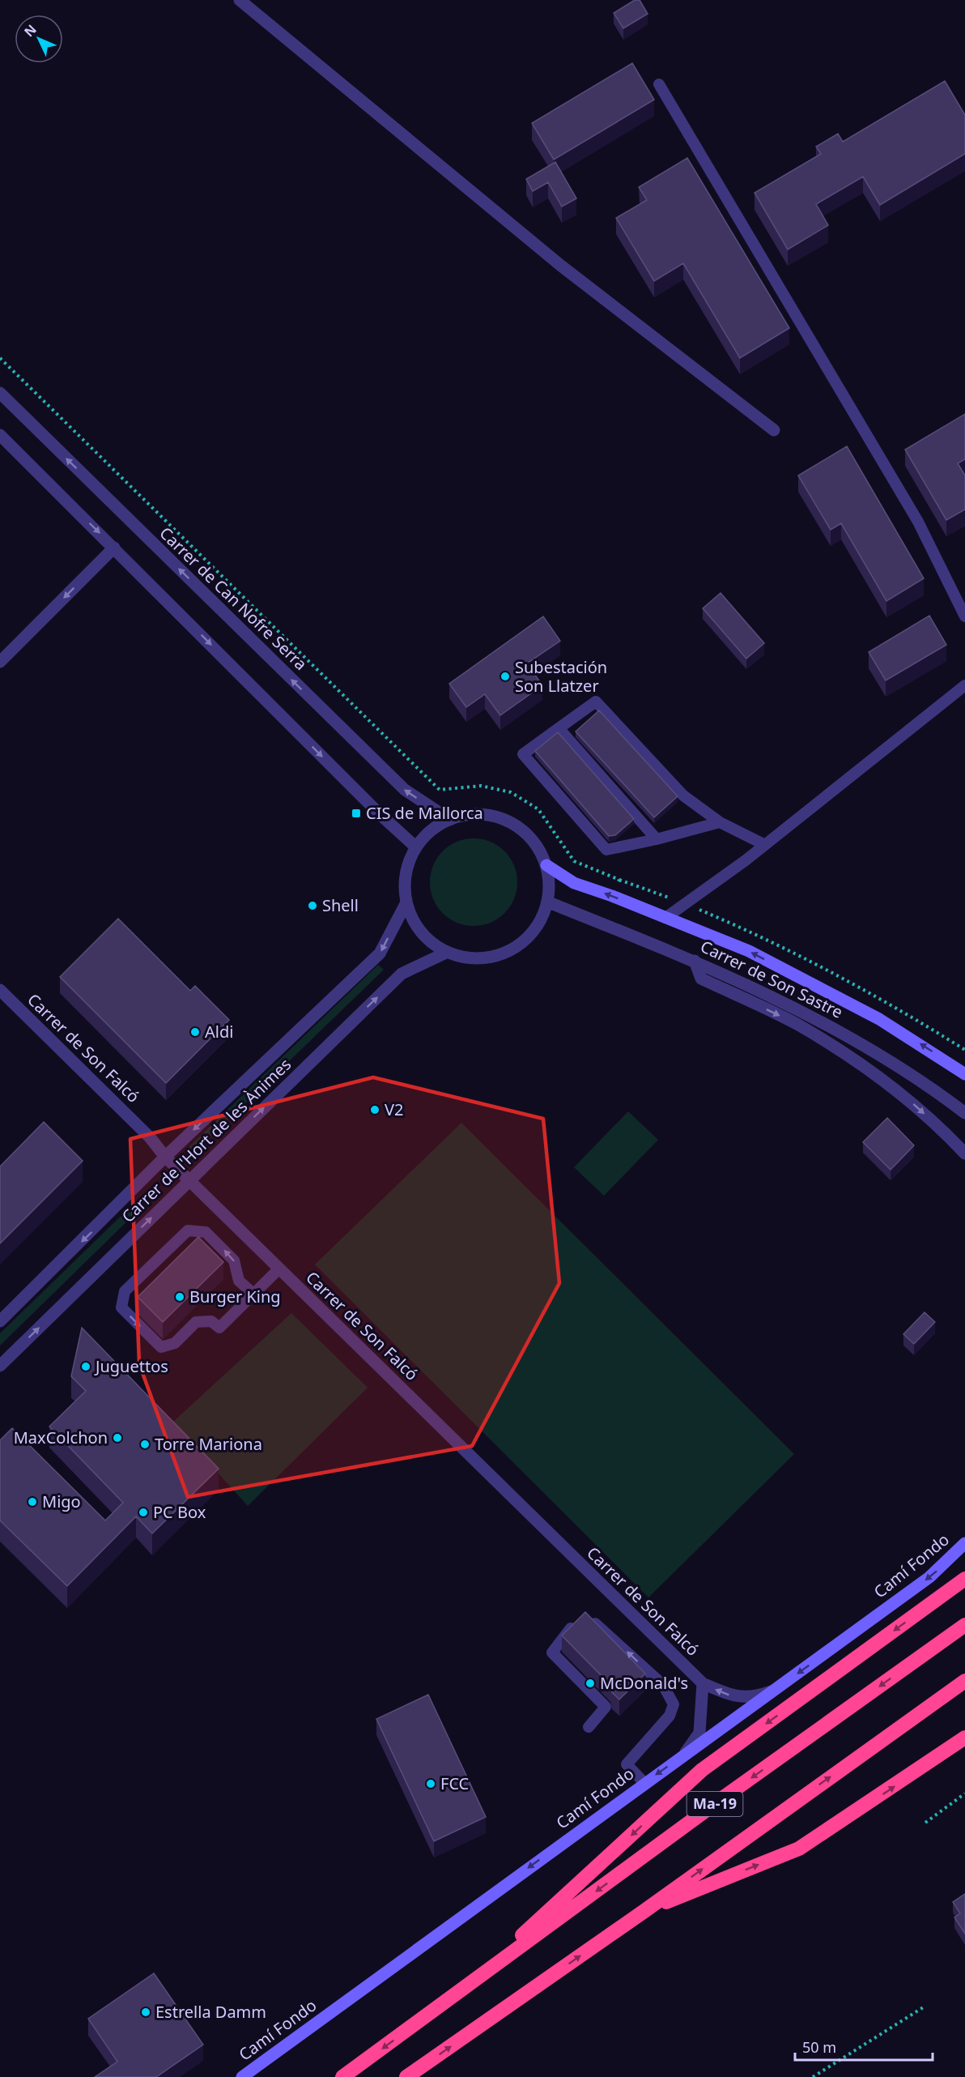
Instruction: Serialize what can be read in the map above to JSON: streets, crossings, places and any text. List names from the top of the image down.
{
  "streets": {
    "highway": ["Ma-19"],
    "street": [
      "Carrer de Can Nofre Serra",
      "Carrer de Son Sastre",
      "Carrer de Son Falcó",
      "Carrer de l'Hort de les Ànimes",
      "Camí Fondo"
    ]
  },
  "crossings": [
    ["Carrer de Can Nofre Serra", "Carrer de Son Sastre"],
    ["Carrer de Can Nofre Serra", "Carrer de l'Hort de les Ànimes"],
    ["Carrer de Son Sastre", "Carrer de l'Hort de les Ànimes"],
    ["Carrer de Son Falcó", "Carrer de l'Hort de les Ànimes"]
  ],
  "one_way": ["Camí Fondo"],
  "places": {
    "other": [
      "Subestación Son Llatzer",
      "Shell",
      "Aldi",
      "V2",
      "Burger King",
      "Juguettos",
      "MaxColchon",
      "Torre Mariona",
      "Migo",
      "PC Box",
      "McDonald's",
      "FCC",
      "Estrella Damm"
    ],
    "transit": ["CIS de Mallorca"]
  },
  "scale_bar": "50 m",
  "north": "top left"
}
